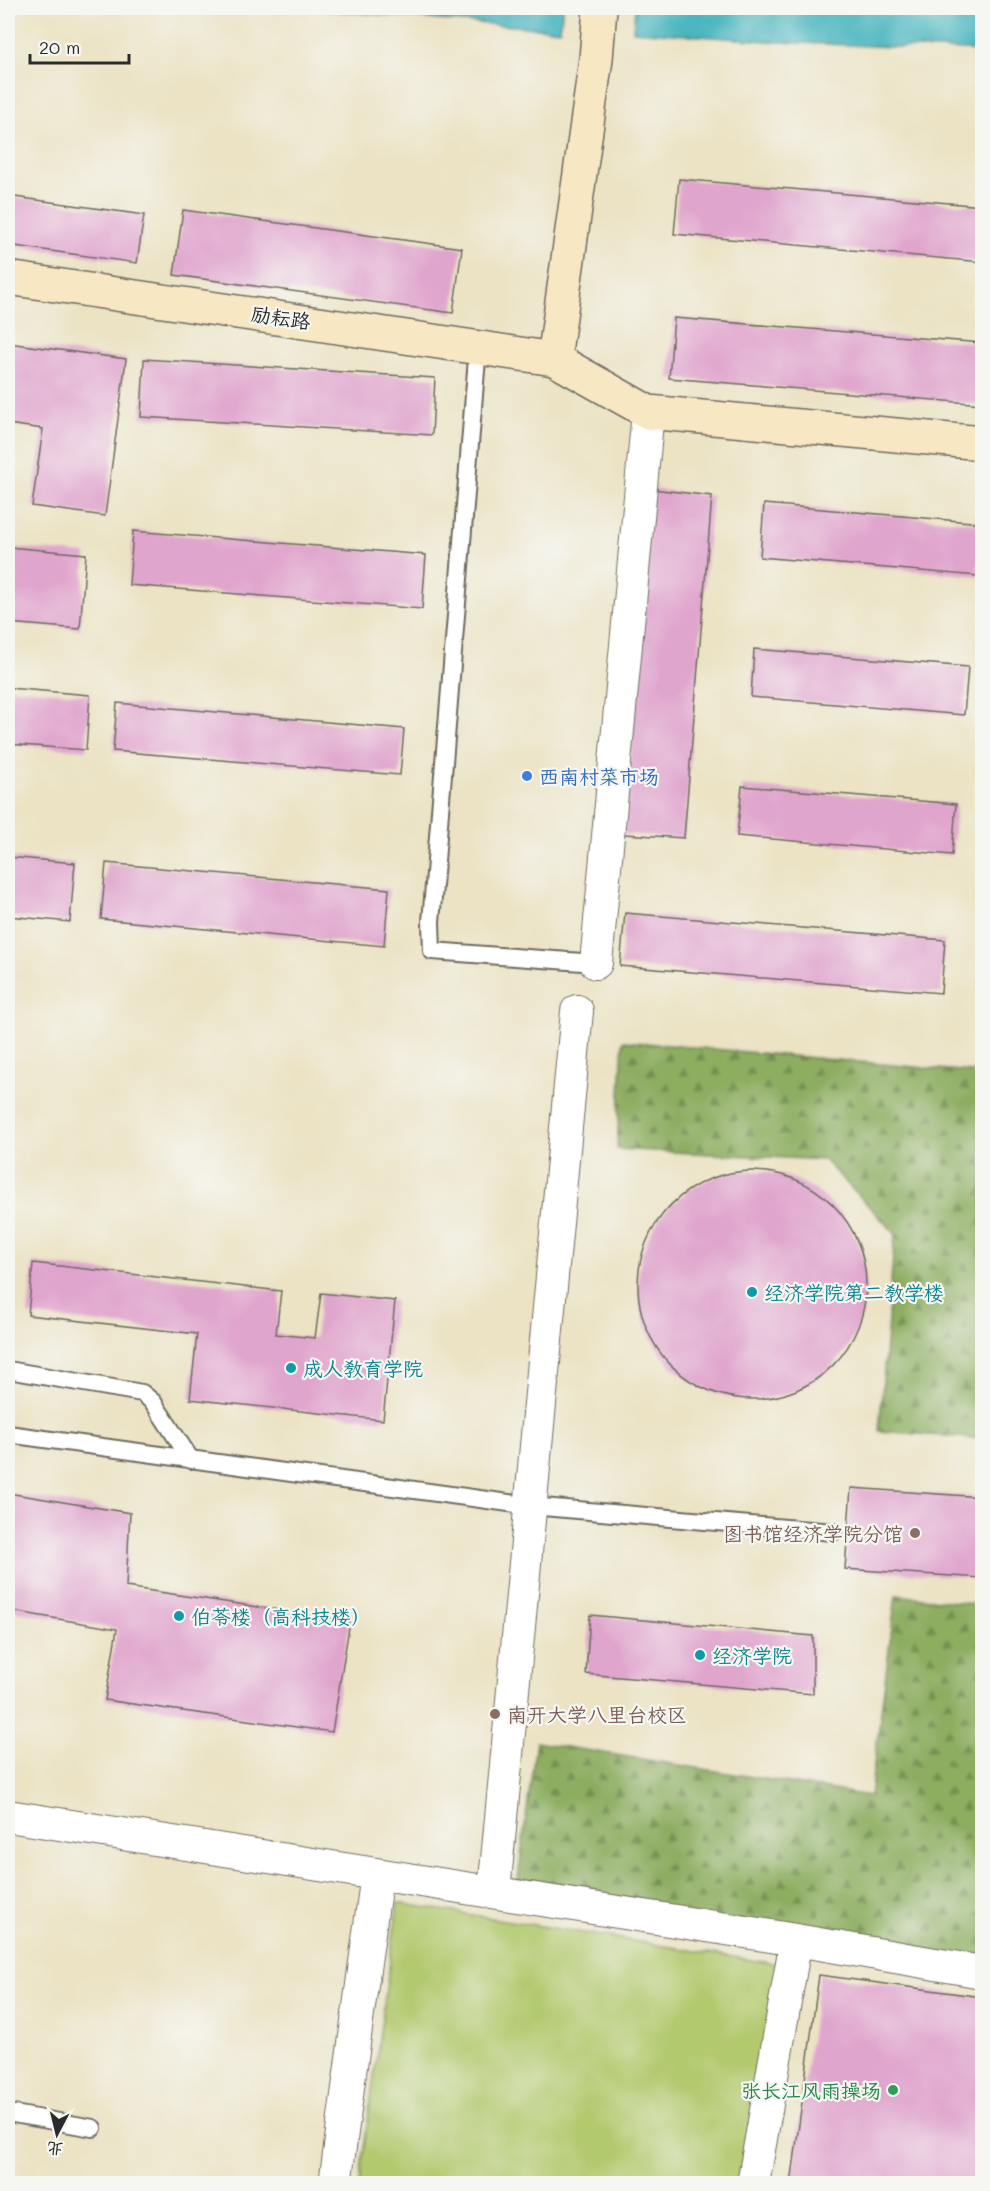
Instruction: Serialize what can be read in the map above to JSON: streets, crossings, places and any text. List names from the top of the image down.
{
  "streets": {
    "street": ["励耘路"]
  },
  "places": [
    "西南村菜市场",
    "经济学院第二教学楼",
    "成人教育学院",
    "图书馆经济学院分馆",
    "伯苓楼（高科技楼）",
    "经济学院",
    "南开大学八里台校区",
    "张长江风雨操场"
  ],
  "scale_bar": "20 m",
  "north": "bottom"
}
